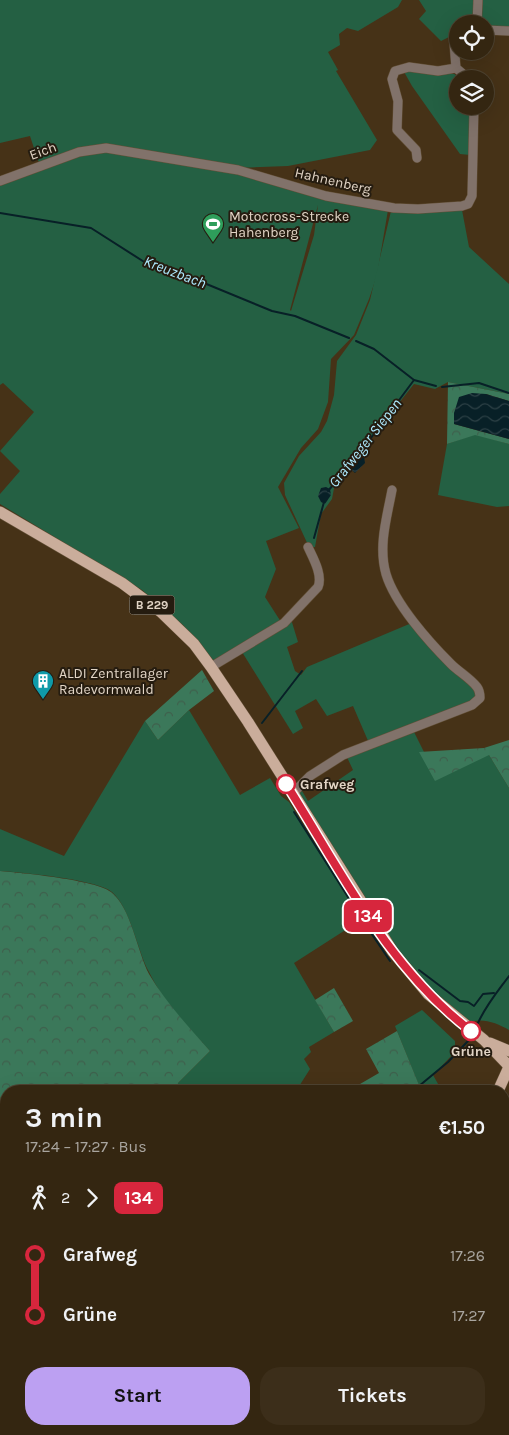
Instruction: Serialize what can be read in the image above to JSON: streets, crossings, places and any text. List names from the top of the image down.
{
  "streets": {
    "main road": ["B 229"],
    "street": ["Eich", "Hahnenberg"]
  },
  "crossings": [
    ["Eich", "Hahnenberg"]
  ],
  "water": ["Kreuzbach", "Grafweger Siepen"],
  "places": {
    "sports": ["Motocross-Strecke Hahenberg"],
    "building": ["ALDI Zentrallager Radevormwald"],
    "other": ["Grafweg", "Grüne"]
  },
  "lines": ["bus line 134"],
  "page": {
    "on_map": "134",
    "heading": ["3 min", "17:24 – 17:27 · Bus", "€1.50"],
    "legs": ["2", "134"],
    "list": [
      {
        "name": "Grafweg",
        "value": "17:26"
      },
      {
        "name": "Grüne",
        "value": "17:27"
      }
    ],
    "buttons": ["Start", "Tickets"]
  }
}
